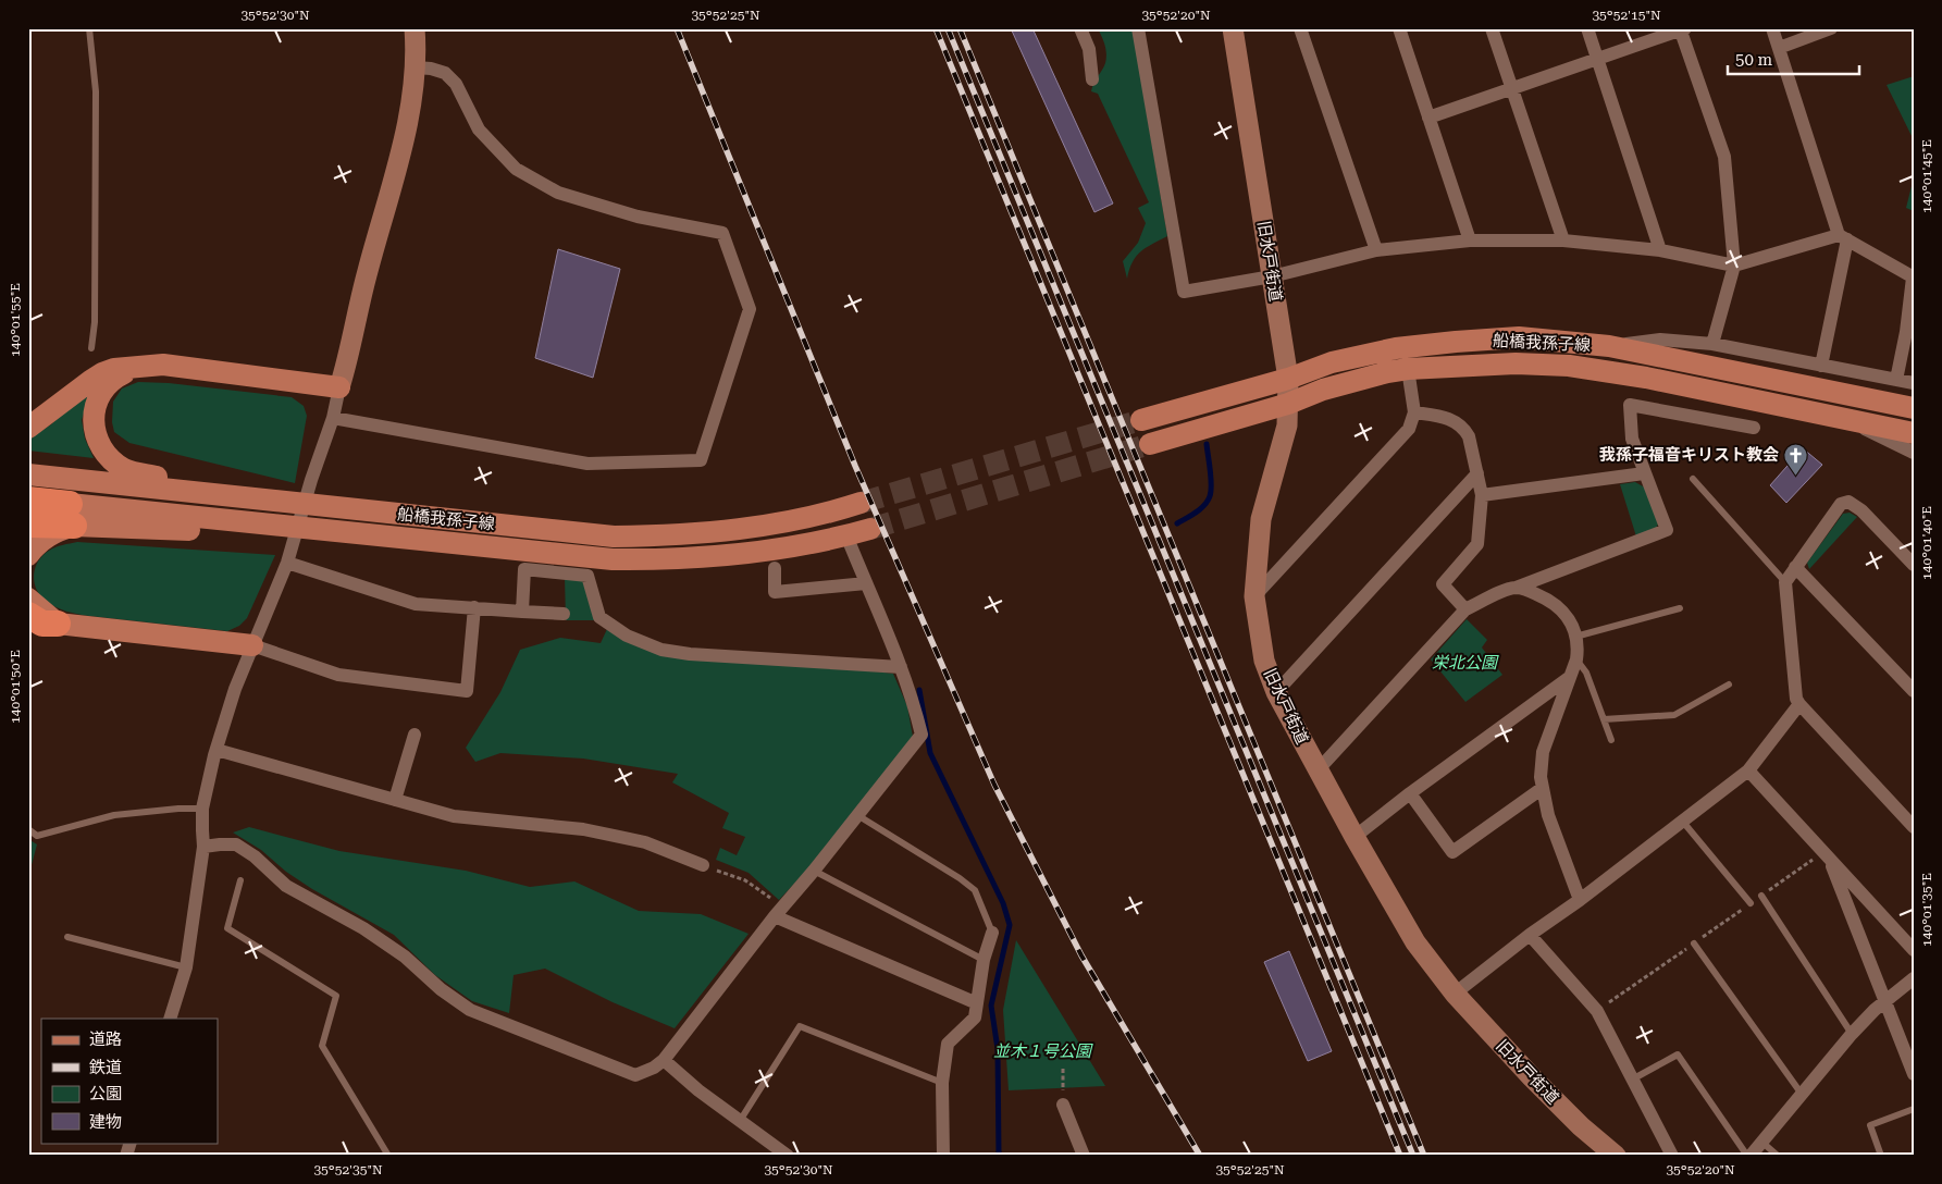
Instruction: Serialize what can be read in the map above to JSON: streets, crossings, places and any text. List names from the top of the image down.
{
  "streets": {
    "main road": ["船橋我孫子線"],
    "street": ["旧水戸街道"]
  },
  "crossings": [
    ["旧水戸街道", "船橋我孫子線"]
  ],
  "parks": ["栄北公園", "並木１号公園"],
  "places": {
    "church": ["我孫子福音キリスト教会"]
  },
  "legend": [
    "道路",
    "鉄道",
    "公園",
    "建物"
  ],
  "scale_bar": "50 m",
  "coordinates": [
    "35°52'30\"N",
    "35°52'25\"N",
    "35°52'20\"N",
    "35°52'15\"N",
    "140°01'45\"E",
    "140°01'55\"E",
    "140°01'40\"E",
    "140°01'50\"E",
    "140°01'35\"E",
    "35°52'35\"N"
  ]
}
